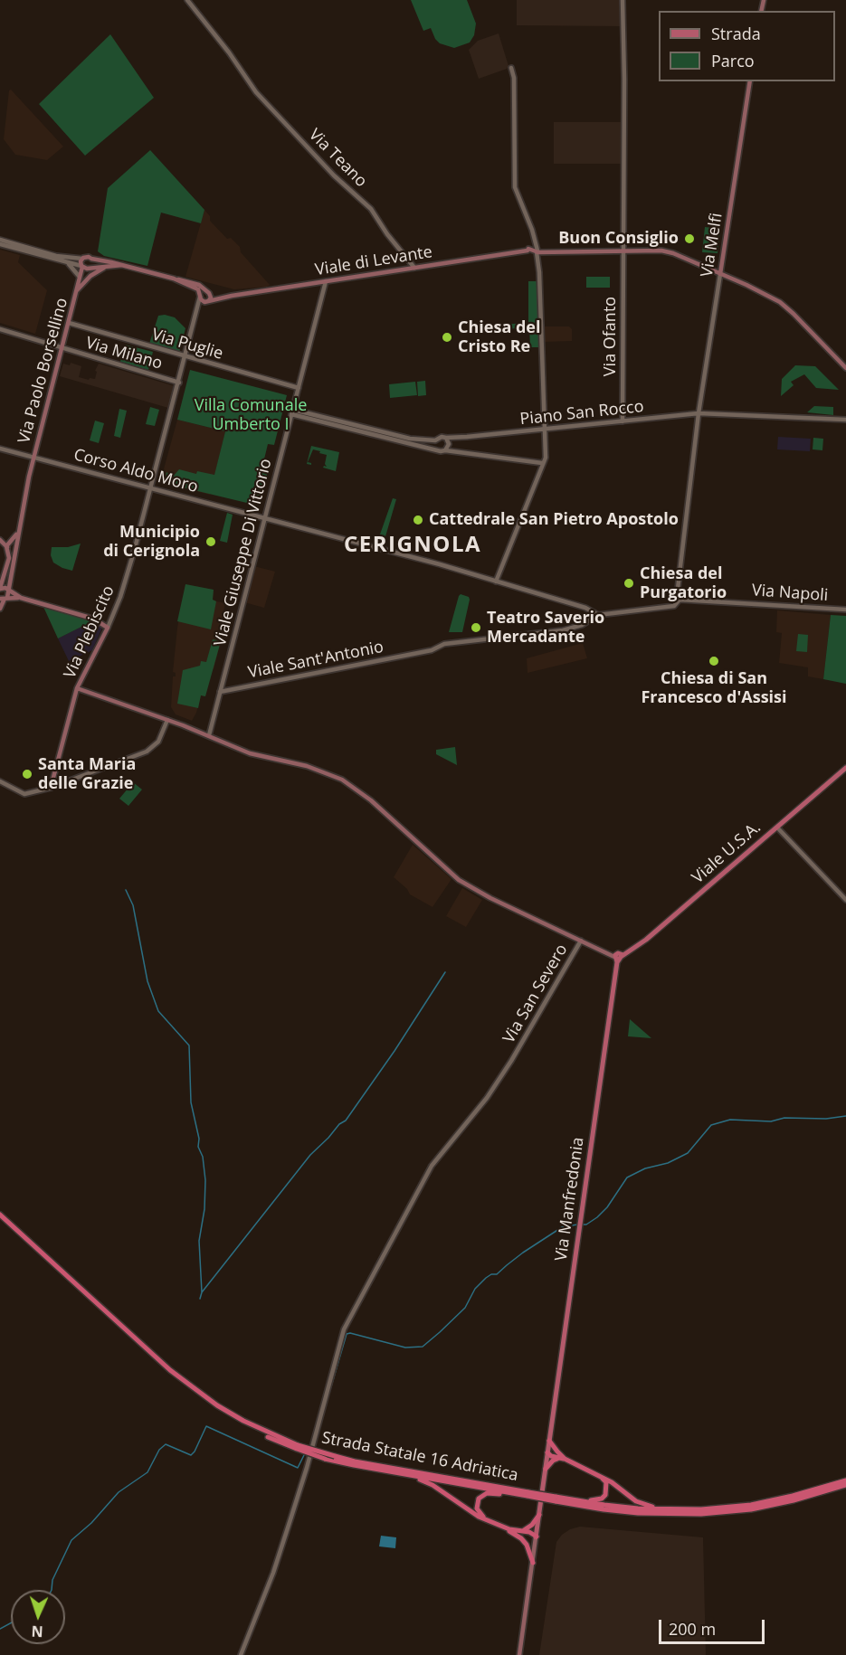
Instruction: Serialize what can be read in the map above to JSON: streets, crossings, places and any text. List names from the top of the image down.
{
  "streets": {
    "highway": ["Strada Statale 16 Adriatica"],
    "main road": [
      "Via Melfi",
      "Viale di Levante",
      "Via Paolo Borsellino",
      "Via Plebiscito",
      "Viale U.S.A.",
      "Via Manfredonia"
    ],
    "street": [
      "Via Teano",
      "Via Ofanto",
      "Via Puglie",
      "Via Milano",
      "Piano San Rocco",
      "Corso Aldo Moro",
      "Viale Giuseppe Di Vittorio",
      "Via Napoli",
      "Viale Sant'Antonio",
      "Via San Severo"
    ]
  },
  "crossings": [
    ["Via Teano", "Viale di Levante"],
    ["Via Melfi", "Viale di Levante"],
    ["Via Melfi", "Piano San Rocco"],
    ["Via Melfi", "Via Napoli"],
    ["Viale di Levante", "Via Ofanto"],
    ["Viale di Levante", "Viale Giuseppe Di Vittorio"],
    ["Via Ofanto", "Piano San Rocco"],
    ["Via Puglie", "Via Paolo Borsellino"],
    ["Via Puglie", "Viale Giuseppe Di Vittorio"],
    ["Via Puglie", "Via Plebiscito"],
    ["Via Milano", "Via Paolo Borsellino"],
    ["Via Milano", "Via Plebiscito"],
    ["Via Paolo Borsellino", "Corso Aldo Moro"],
    ["Corso Aldo Moro", "Viale Giuseppe Di Vittorio"],
    ["Corso Aldo Moro", "Via Napoli"],
    ["Corso Aldo Moro", "Via Plebiscito"],
    ["Corso Aldo Moro", "Viale Sant'Antonio"],
    ["Viale Giuseppe Di Vittorio", "Viale Sant'Antonio"],
    ["Via Napoli", "Viale Sant'Antonio"],
    ["Viale U.S.A.", "Via Manfredonia"]
  ],
  "districts": ["CERIGNOLA"],
  "parks": ["Villa Comunale Umberto I"],
  "places": [
    "Buon Consiglio",
    "Chiesa del Cristo Re",
    "Cattedrale San Pietro Apostolo",
    "Municipio di Cerignola",
    "Chiesa del Purgatorio",
    "Teatro Saverio Mercadante",
    "Chiesa di San Francesco d'Assisi",
    "Santa Maria delle Grazie"
  ],
  "legend": ["Strada", "Parco"],
  "scale_bar": "200 m",
  "north": "bottom"
}
